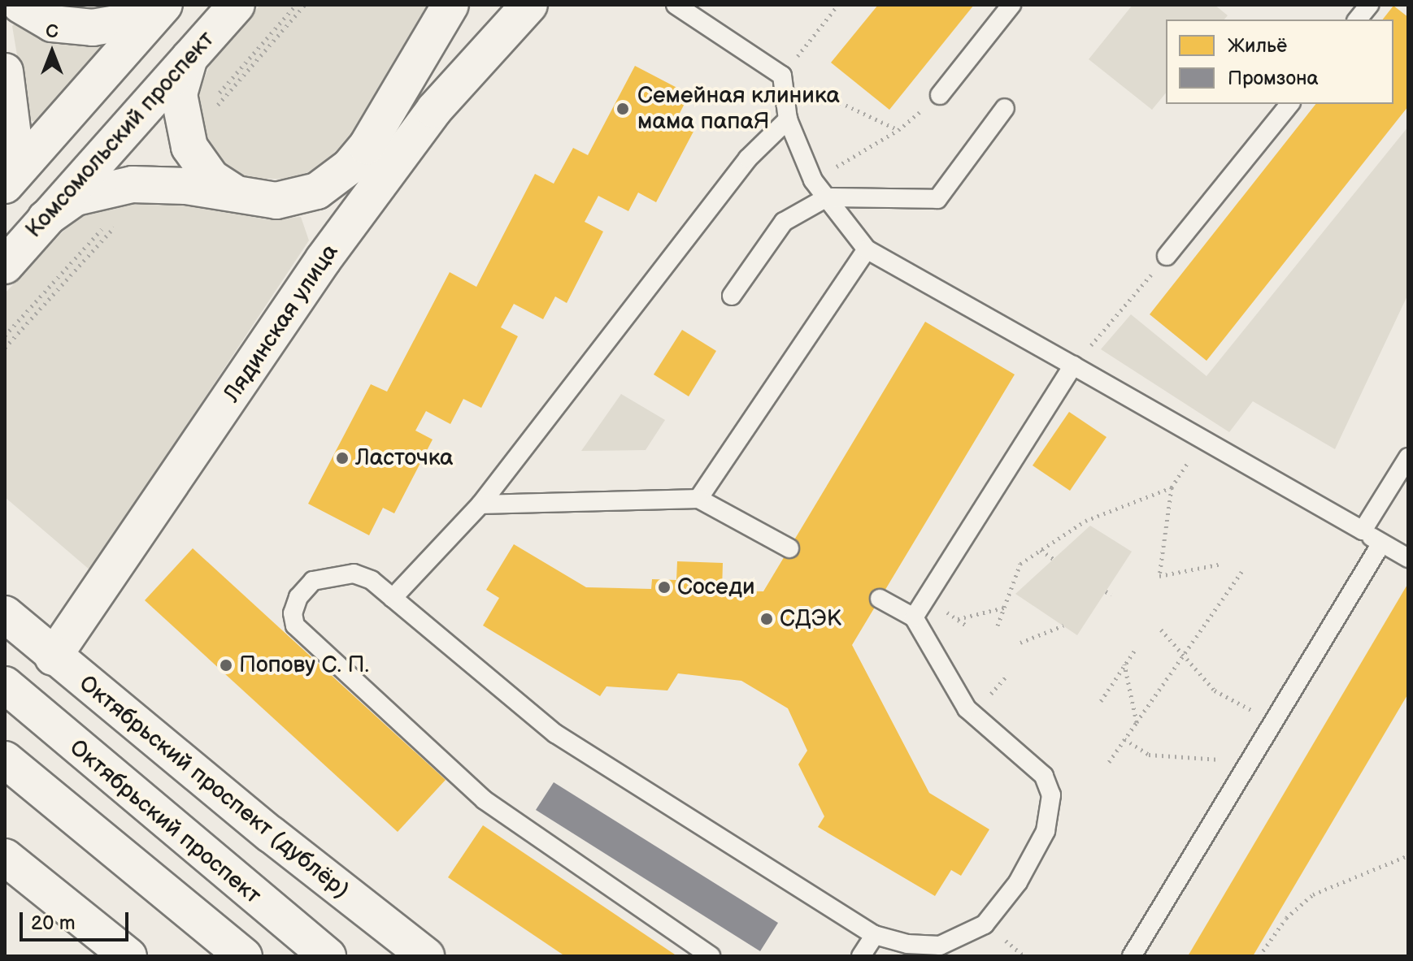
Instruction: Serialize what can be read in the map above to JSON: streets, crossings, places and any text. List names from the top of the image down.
{
  "streets": {
    "main road": [
      "Комсомольский проспект",
      "Лядинская улица",
      "Октябрьский проспект (дублёр)",
      "Октябрьский проспект"
    ]
  },
  "crossings": [
    ["Лядинская улица", "Октябрьский проспект (дублёр)"]
  ],
  "places": [
    "Семейная клиника мама папаЯ",
    "Ласточка",
    "Соседи",
    "СДЭК",
    "Попову С. П."
  ],
  "legend": ["Жильё", "Промзона"],
  "scale_bar": "20 m",
  "north": "top"
}
